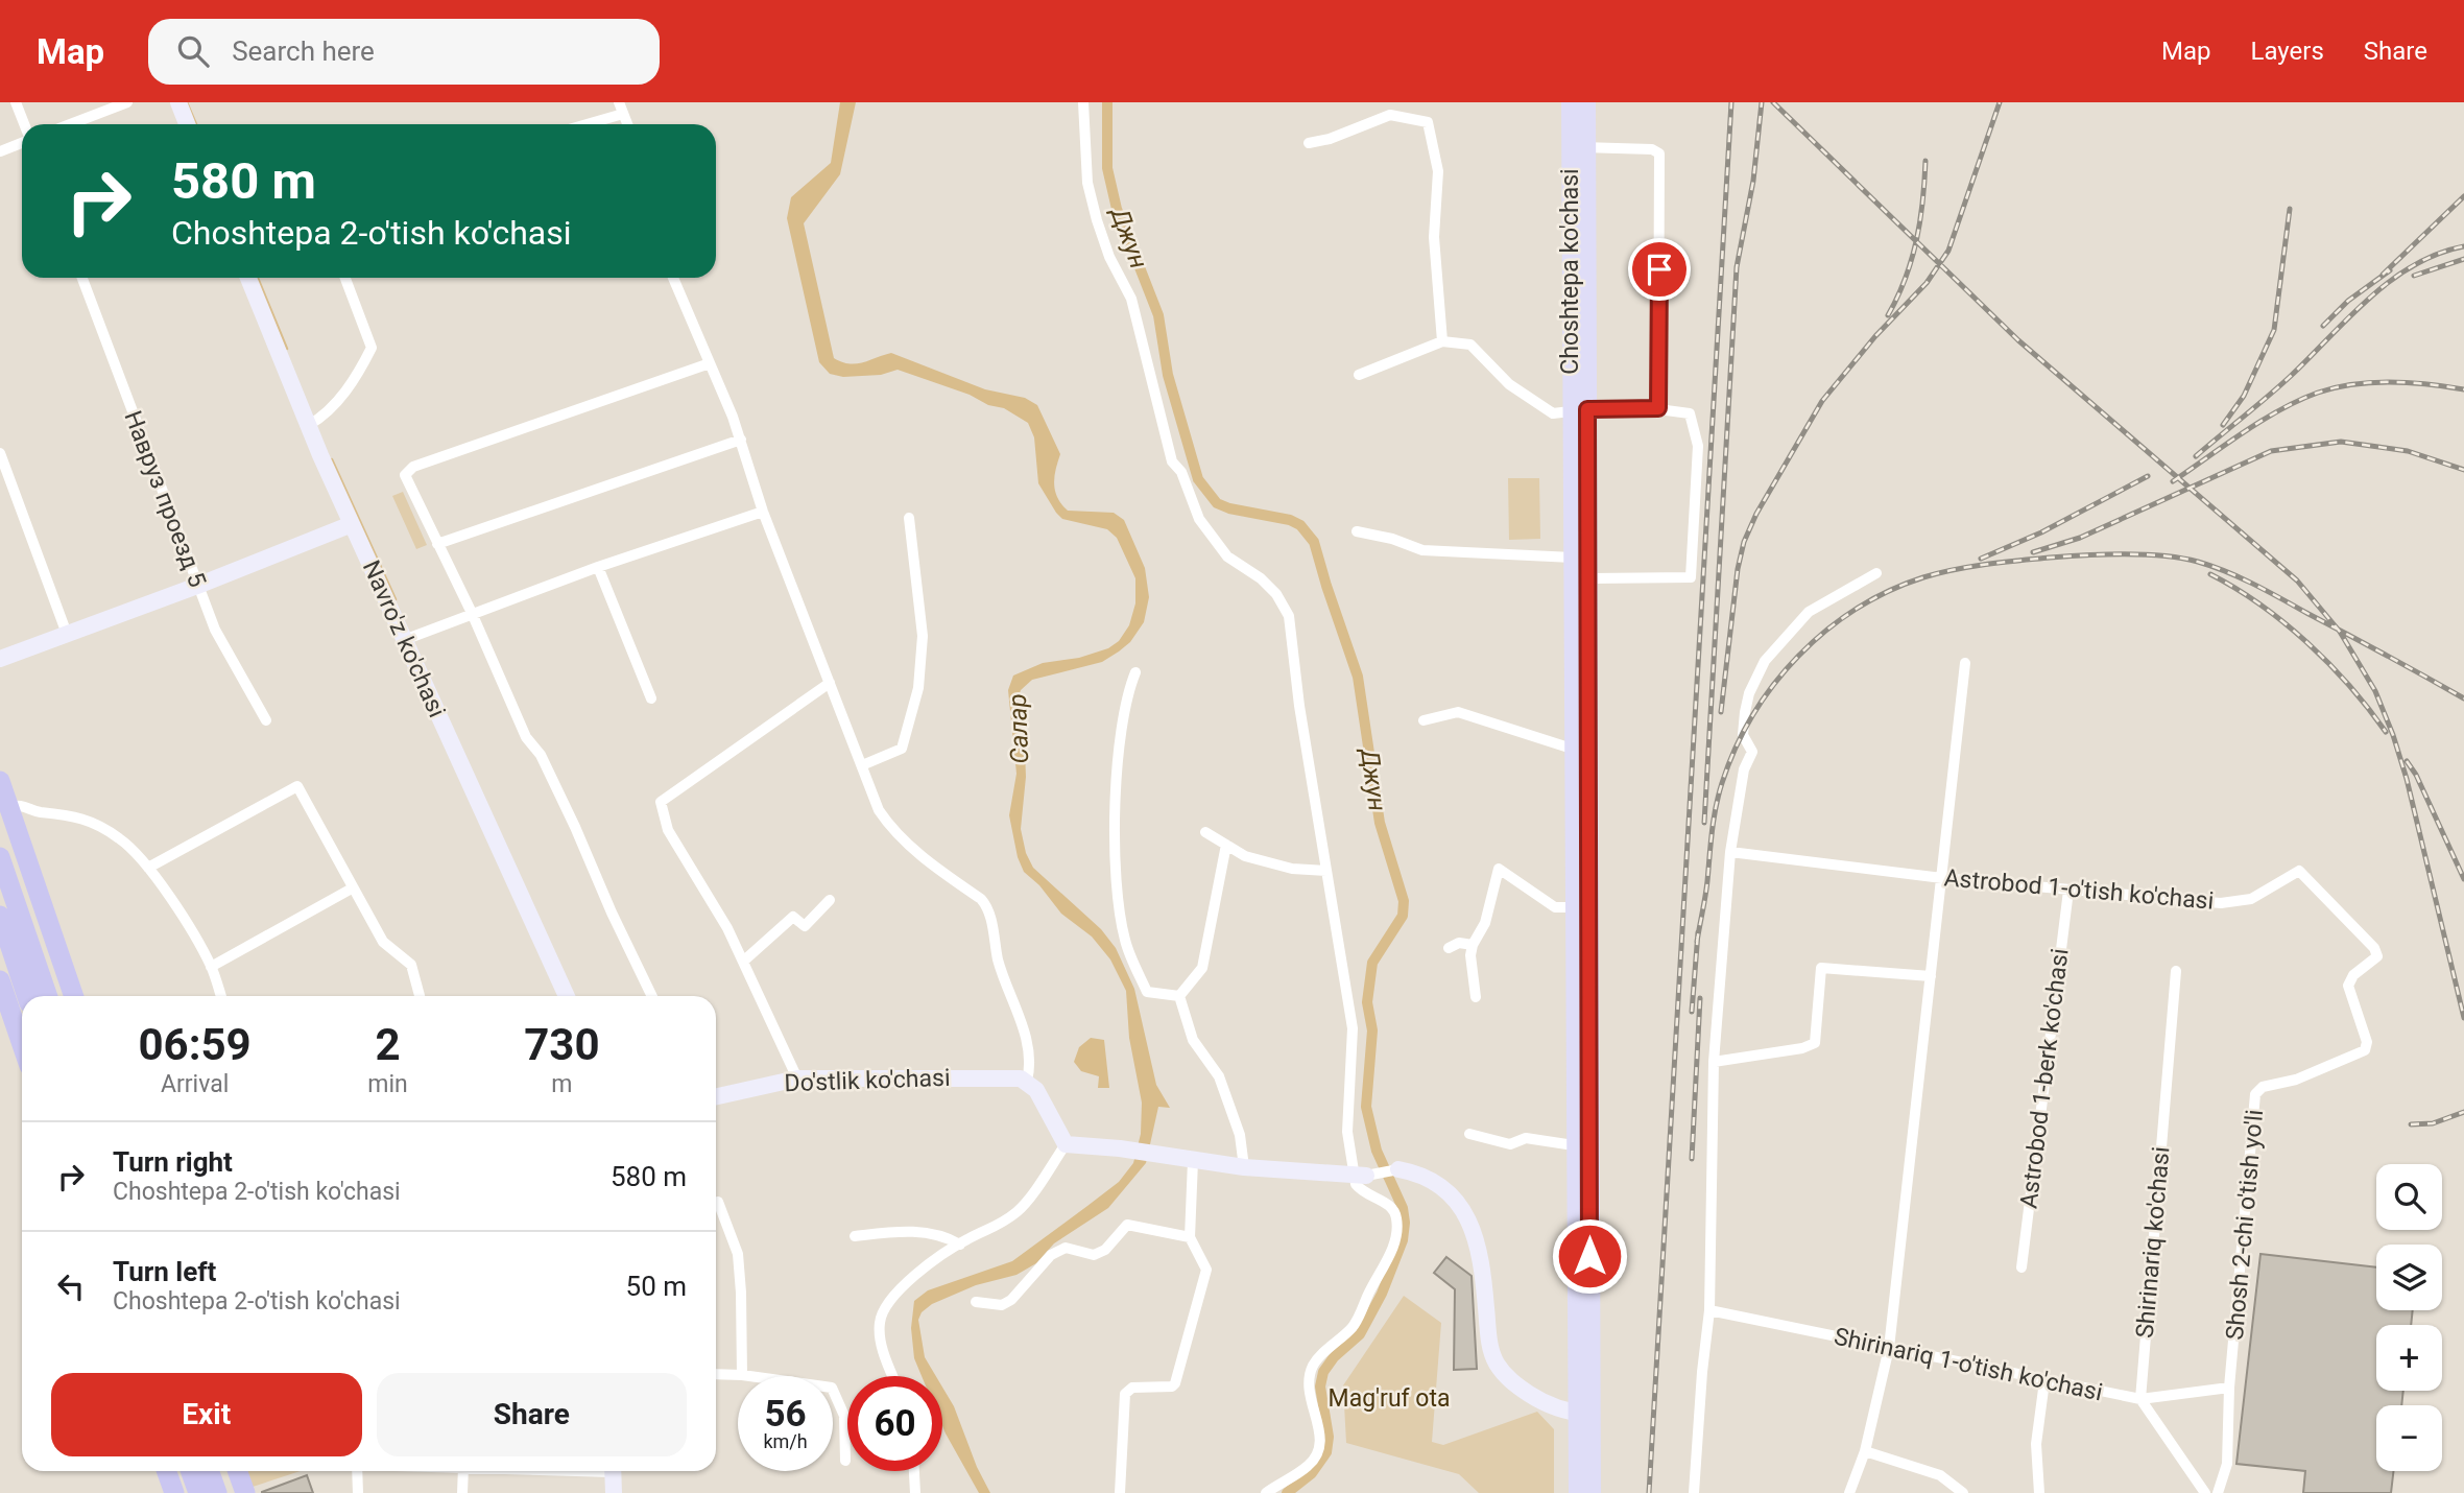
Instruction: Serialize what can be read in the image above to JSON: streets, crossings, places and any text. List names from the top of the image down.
{
  "streets": {
    "main road": ["Choshtepa ko'chasi"],
    "street": [
      "Навруз проезд 5",
      "Navro'z ko'chasi",
      "Astrobod 1-o'tish ko'chasi",
      "Astrobod 1-berk ko'chasi",
      "Do'stlik ko'chasi",
      "Shosh 2-chi o'tish yo'li",
      "Shirinariq ko'chasi",
      "Shirinariq 1-o'tish ko'chasi"
    ]
  },
  "crossings": [
    ["Astrobod 1-o'tish ko'chasi", "Astrobod 1-berk ko'chasi"],
    ["Astrobod 1-o'tish ko'chasi", "Shosh 2-chi o'tish yo'li"],
    ["Shosh 2-chi o'tish yo'li", "Shirinariq 1-o'tish ko'chasi"],
    ["Shirinariq ko'chasi", "Shirinariq 1-o'tish ko'chasi"]
  ],
  "water": ["Джун", "Салар"],
  "parks": ["Mag'ruf ota"],
  "page": {
    "header": "Map",
    "search": "Search here",
    "nav": ["Map", "Layers", "Share"],
    "turn": ["580 m", "Choshtepa 2-o'tish ko'chasi"],
    "eta": [
      "06:59",
      "Arrival",
      "2",
      "min",
      "730",
      "m"
    ],
    "list": [
      {
        "name": "Turn right",
        "note": "Choshtepa 2-o'tish ko'chasi",
        "value": "580 m"
      },
      {
        "name": "Turn left",
        "note": "Choshtepa 2-o'tish ko'chasi",
        "value": "50 m"
      }
    ],
    "map_buttons": ["+", "−"],
    "buttons": ["Exit", "Share"],
    "speed": "56 km/h",
    "limit": "60"
  }
}
